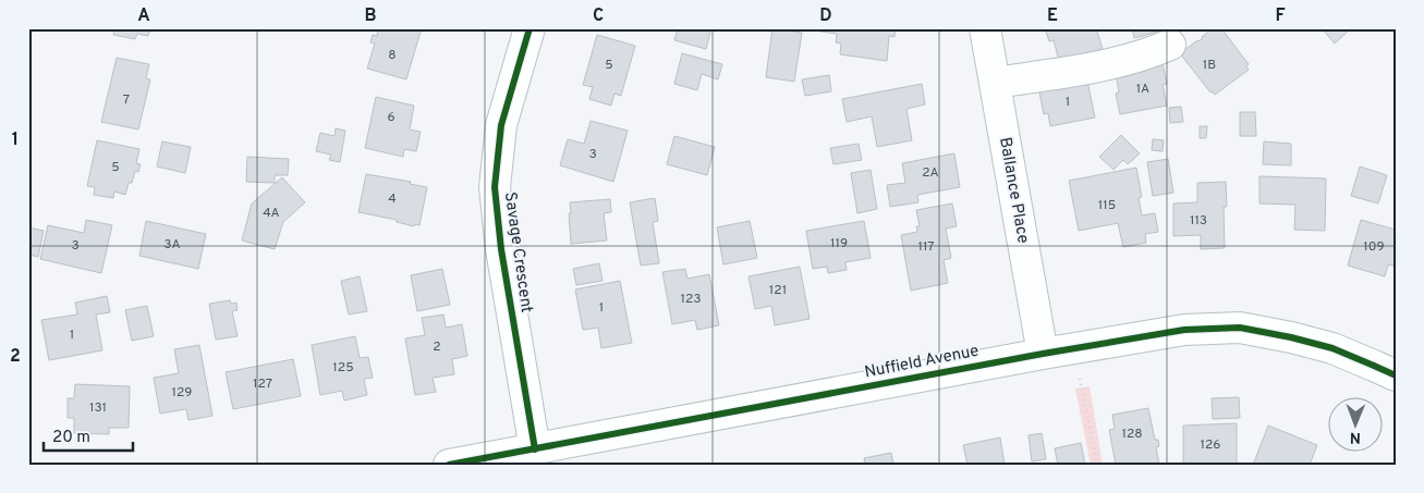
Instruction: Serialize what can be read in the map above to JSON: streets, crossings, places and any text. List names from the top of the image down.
{
  "streets": {
    "street": ["Ballance Place", "Savage Crescent", "Nuffield Avenue"]
  },
  "crossings": [
    ["Ballance Place", "Nuffield Avenue"],
    ["Savage Crescent", "Nuffield Avenue"]
  ],
  "house_numbers": [
    "8",
    "5",
    "1B",
    "1A",
    "7",
    "1",
    "6",
    "3",
    "5",
    "2A",
    "4",
    "115",
    "4A",
    "113",
    "119",
    "3A",
    "3",
    "117",
    "109",
    "121",
    "123",
    "1",
    "1",
    "2",
    "125",
    "127",
    "129",
    "131",
    "128",
    "126"
  ],
  "scale_bar": "20 m",
  "north": "bottom",
  "grid": {
    "columns": [
      "A",
      "B",
      "C",
      "D",
      "E",
      "F"
    ],
    "rows": ["1", "2"]
  }
}
